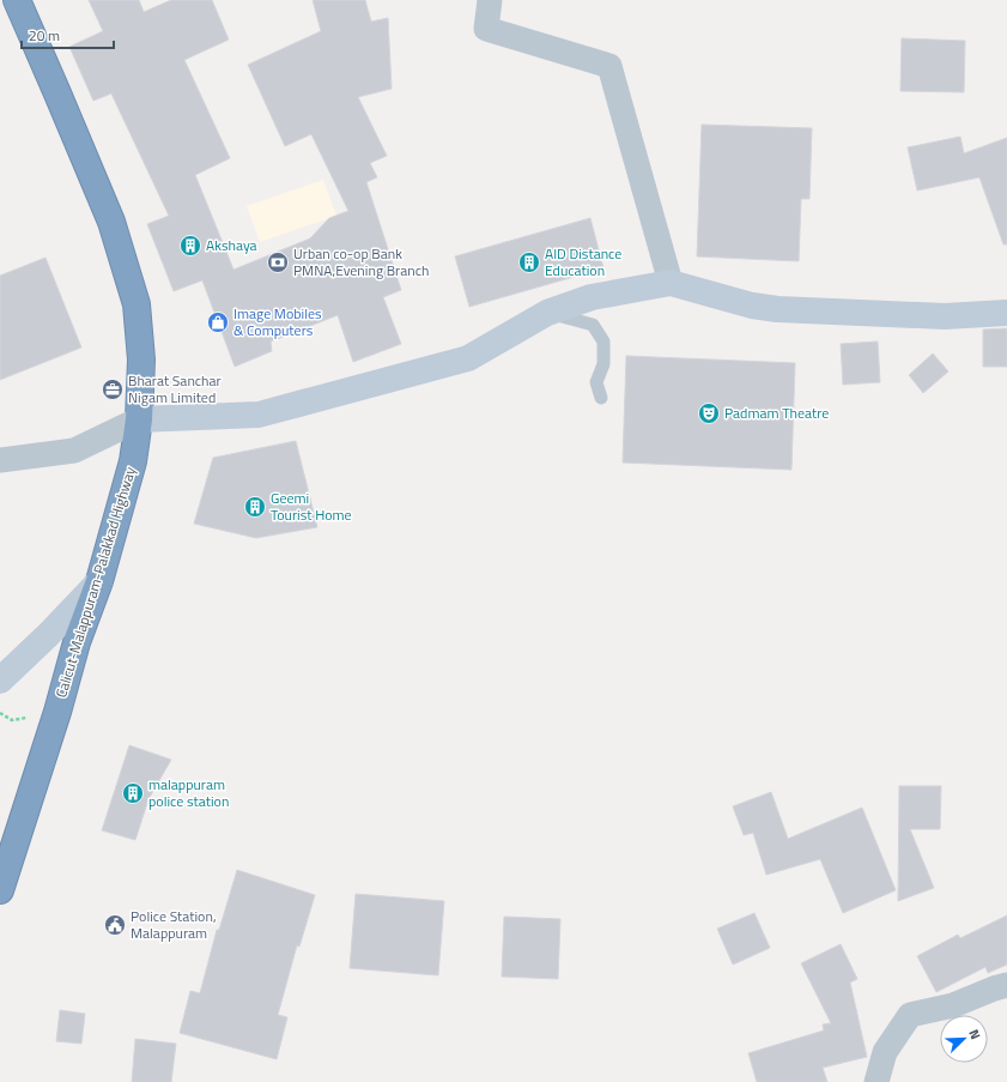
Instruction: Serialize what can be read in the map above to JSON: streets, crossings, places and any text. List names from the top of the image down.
{
  "streets": {
    "highway": ["Calicut-Malappuram-Palakkad Highway"]
  },
  "places": {
    "building": [
      "Akshaya",
      "AID Distance Education",
      "Geemi Tourist Home",
      "malappuram police station"
    ],
    "bank": ["Urban co-op Bank PMNA,Evening Branch"],
    "shop": ["Image Mobiles & Computers"],
    "office": ["Bharat Sanchar Nigam Limited"],
    "theatre": ["Padmam Theatre"],
    "public building": ["Police Station, Malappuram"]
  },
  "scale_bar": "20 m",
  "north": "top right"
}
